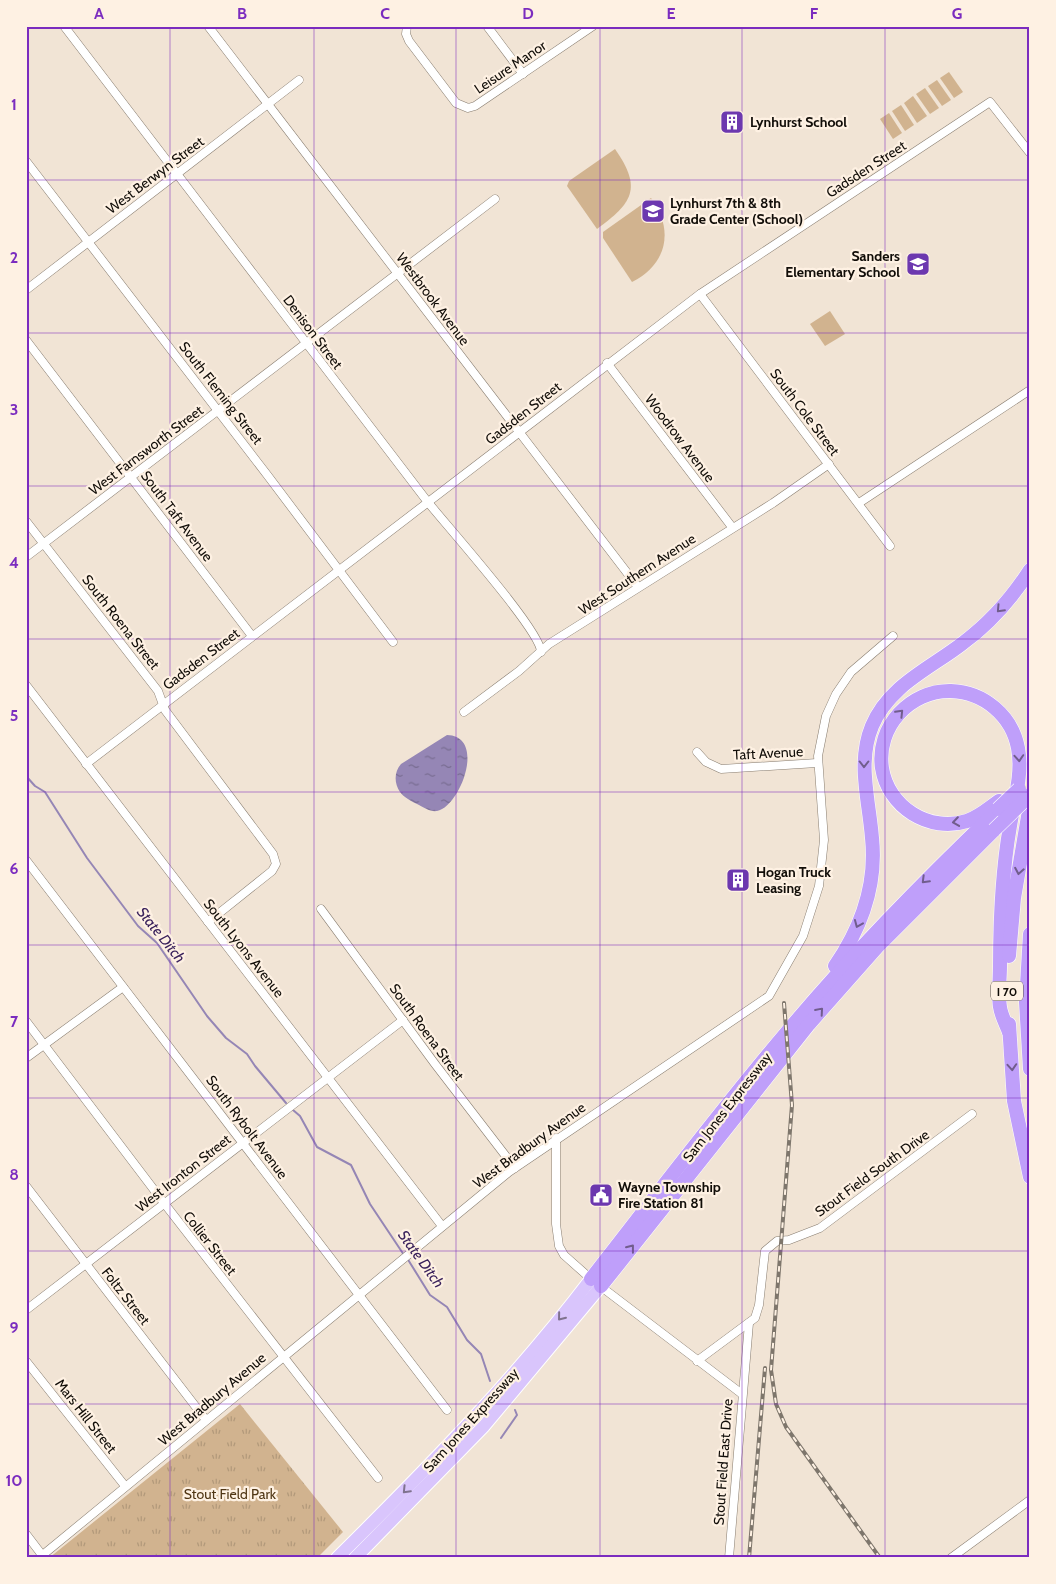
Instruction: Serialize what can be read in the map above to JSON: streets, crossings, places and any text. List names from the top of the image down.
{
  "streets": {
    "highway": ["I 70", "Sam Jones Expressway"],
    "street": [
      "Leisure Manor",
      "Gadsden Street",
      "West Berwyn Street",
      "Westbrook Avenue",
      "Denison Street",
      "South Fleming Street",
      "South Cole Street",
      "Woodrow Avenue",
      "West Farnsworth Street",
      "South Taft Avenue",
      "West Southern Avenue",
      "South Roena Street",
      "Taft Avenue",
      "South Lyons Avenue",
      "South Rybolt Avenue",
      "West Bradbury Avenue",
      "West Ironton Street",
      "Stout Field South Drive",
      "Collier Street",
      "Foltz Street",
      "Mars Hill Street",
      "Stout Field East Drive"
    ]
  },
  "crossings": [
    ["Gadsden Street", "Westbrook Avenue"],
    ["Gadsden Street", "Denison Street"],
    ["Gadsden Street", "South Fleming Street"],
    ["Gadsden Street", "South Cole Street"],
    ["Gadsden Street", "Woodrow Avenue"],
    ["Gadsden Street", "South Taft Avenue"],
    ["Gadsden Street", "South Roena Street"],
    ["Gadsden Street", "South Lyons Avenue"],
    ["West Berwyn Street", "Westbrook Avenue"],
    ["West Berwyn Street", "Denison Street"],
    ["West Berwyn Street", "South Fleming Street"],
    ["Westbrook Avenue", "West Farnsworth Street"],
    ["Westbrook Avenue", "West Southern Avenue"],
    ["Denison Street", "West Farnsworth Street"],
    ["Denison Street", "West Southern Avenue"],
    ["South Fleming Street", "West Farnsworth Street"],
    ["South Cole Street", "West Southern Avenue"],
    ["Woodrow Avenue", "West Southern Avenue"],
    ["West Farnsworth Street", "South Taft Avenue"],
    ["West Farnsworth Street", "South Roena Street"],
    ["South Roena Street", "South Lyons Avenue"],
    ["South Roena Street", "West Bradbury Avenue"],
    ["South Roena Street", "West Ironton Street"],
    ["Taft Avenue", "West Bradbury Avenue"],
    ["South Lyons Avenue", "West Bradbury Avenue"],
    ["South Lyons Avenue", "West Ironton Street"],
    ["Sam Jones Expressway", "Stout Field East Drive"],
    ["South Rybolt Avenue", "West Bradbury Avenue"],
    ["South Rybolt Avenue", "West Ironton Street"],
    ["West Bradbury Avenue", "Collier Street"],
    ["West Bradbury Avenue", "Foltz Street"],
    ["West Bradbury Avenue", "Mars Hill Street"],
    ["West Bradbury Avenue", "Stout Field East Drive"],
    ["West Ironton Street", "Collier Street"],
    ["West Ironton Street", "Foltz Street"]
  ],
  "water": ["State Ditch"],
  "parks": ["Stout Field Park"],
  "places": {
    "building": ["Lynhurst School", "Hogan Truck Leasing"],
    "school or university": ["Lynhurst 7th & 8th Grade Center (School)", "Sanders Elementary School"],
    "public building": ["Wayne Township Fire Station 81"]
  },
  "grid": {
    "columns": [
      "A",
      "B",
      "C",
      "D",
      "E",
      "F",
      "G"
    ],
    "rows": [
      "1",
      "2",
      "3",
      "4",
      "5",
      "6",
      "7",
      "8",
      "9",
      "10"
    ]
  }
}
